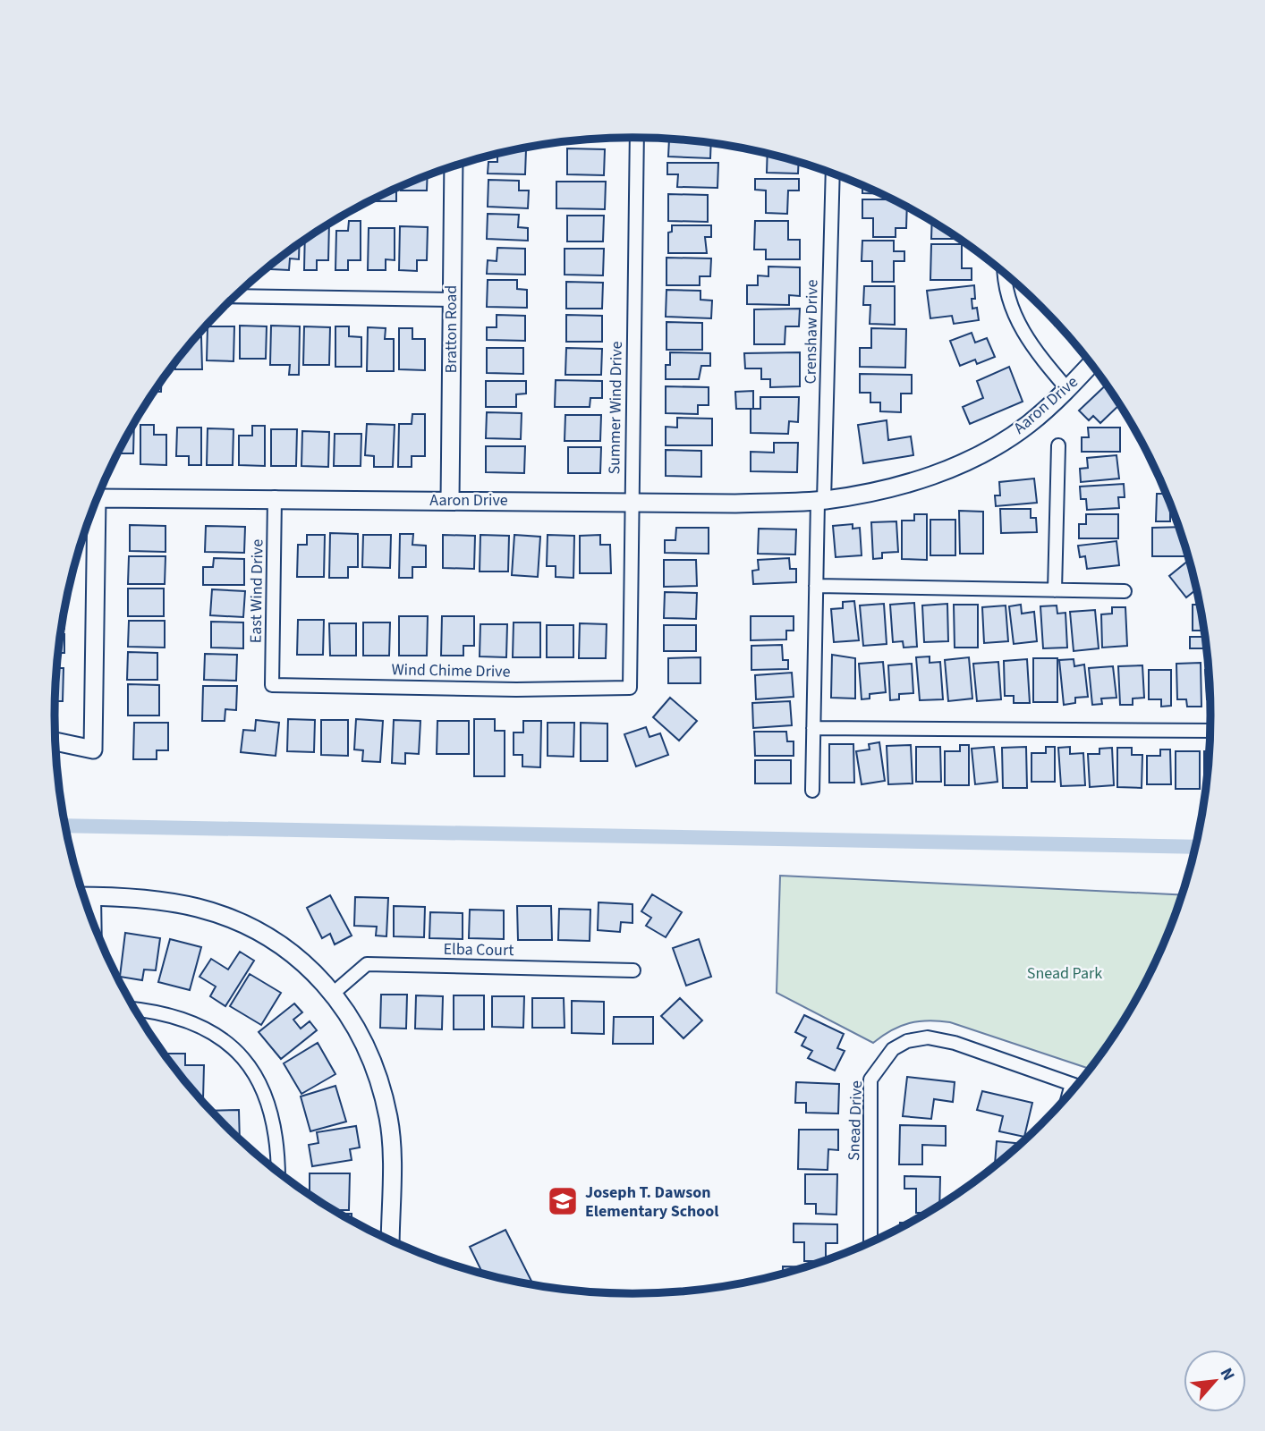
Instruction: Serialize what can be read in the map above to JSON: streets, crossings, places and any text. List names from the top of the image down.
{
  "streets": {
    "street": [
      "Bratton Road",
      "Crenshaw Drive",
      "Aaron Drive",
      "Summer Wind Drive",
      "East Wind Drive",
      "Wind Chime Drive",
      "Elba Court",
      "Snead Drive"
    ]
  },
  "crossings": [
    ["Bratton Road", "Aaron Drive"],
    ["Crenshaw Drive", "Aaron Drive"],
    ["Aaron Drive", "Summer Wind Drive"],
    ["Aaron Drive", "East Wind Drive"],
    ["Summer Wind Drive", "Wind Chime Drive"],
    ["East Wind Drive", "Wind Chime Drive"]
  ],
  "parks": ["Snead Park"],
  "places": {
    "school or university": ["Joseph T. Dawson Elementary School"]
  },
  "north": "top right"
}
